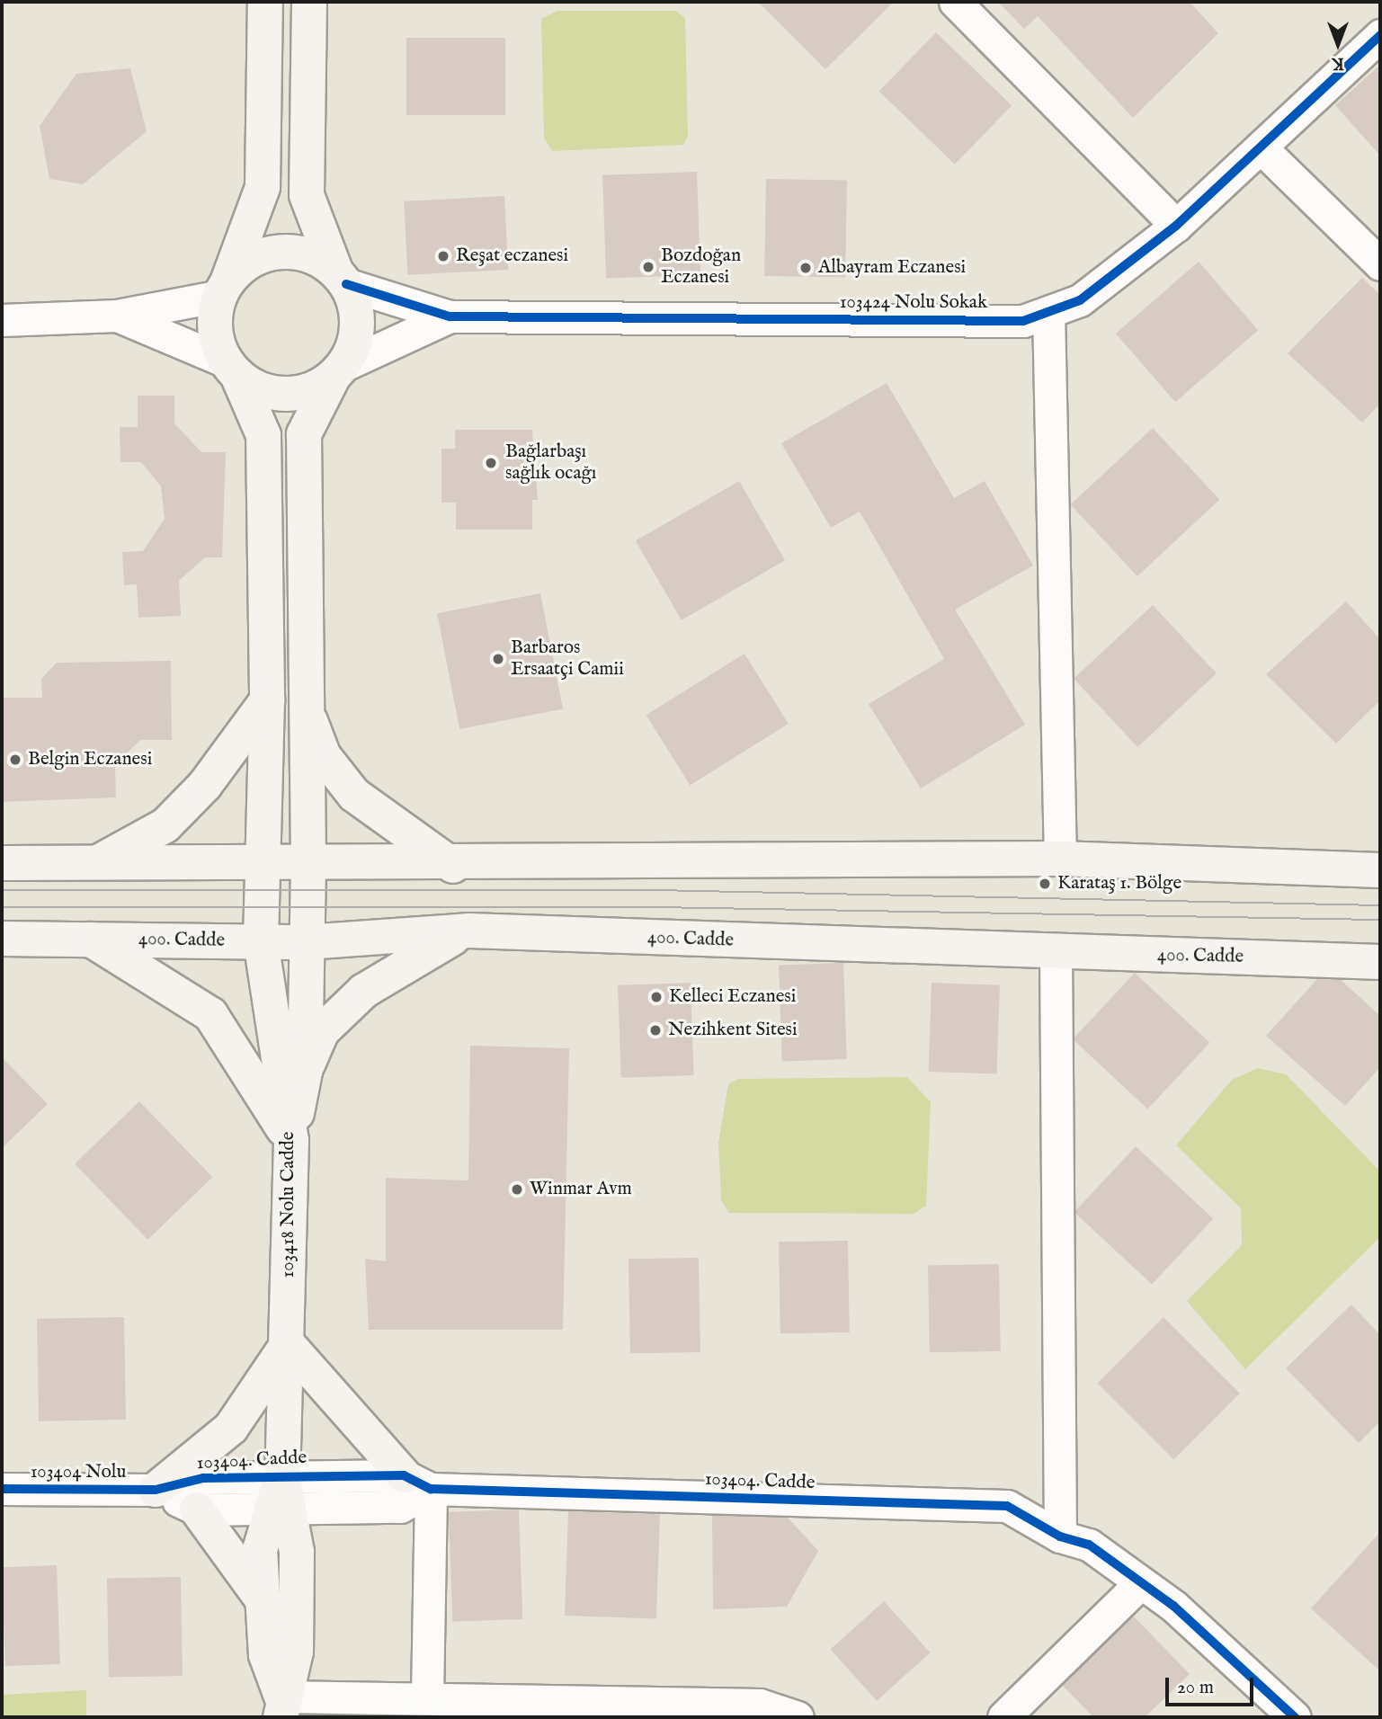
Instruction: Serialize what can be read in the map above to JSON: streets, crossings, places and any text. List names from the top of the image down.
{
  "streets": {
    "main road": ["400. Cadde", "103418 Nolu Cadde"],
    "street": ["103424 Nolu Sokak", "103404. Cadde", "103404 Nolu"]
  },
  "crossings": [
    ["103424 Nolu Sokak", "103418 Nolu Cadde"],
    ["400. Cadde", "103418 Nolu Cadde"],
    ["103418 Nolu Cadde", "103404. Cadde"],
    ["103404. Cadde", "103404 Nolu"]
  ],
  "places": [
    "Reşat eczanesi",
    "Bozdoğan Eczanesi",
    "Albayram Eczanesi",
    "Bağlarbaşı sağlık ocağı",
    "Barbaros Ersaatçi Camii",
    "Belgin Eczanesi",
    "Karataş 1. Bölge",
    "Kelleci Eczanesi",
    "Nezihkent Sitesi",
    "Winmar Avm"
  ],
  "scale_bar": "20 m",
  "north": "bottom"
}
